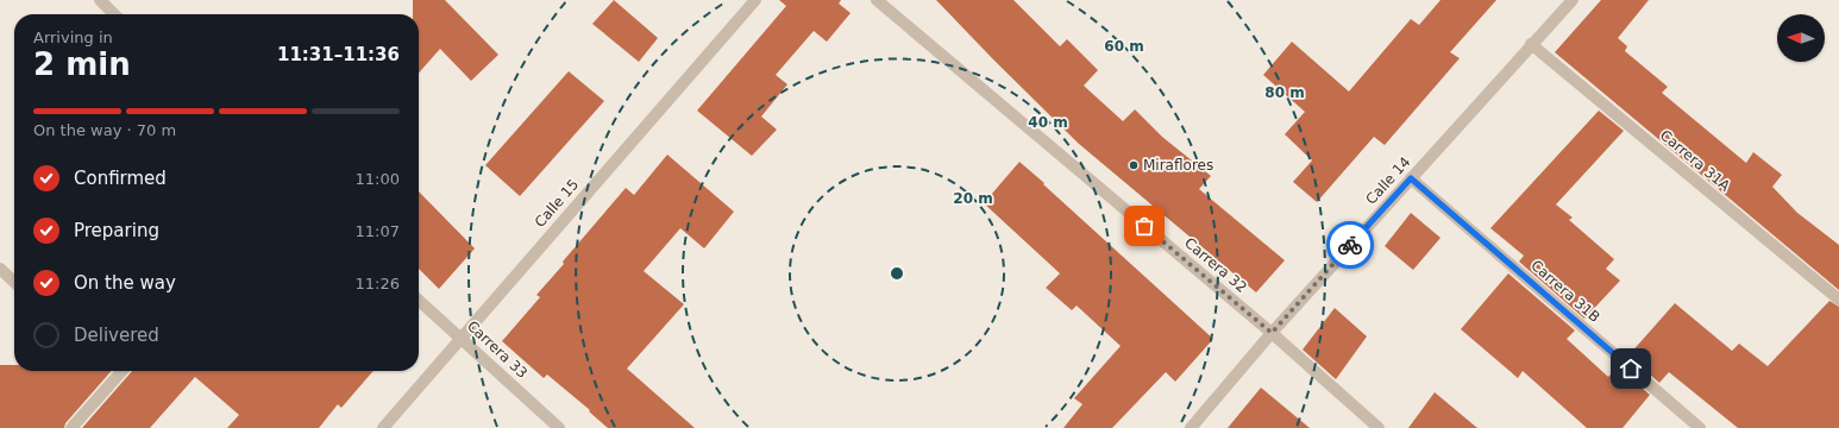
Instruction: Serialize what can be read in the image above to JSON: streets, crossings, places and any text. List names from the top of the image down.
{
  "streets": {
    "street": [
      "Carrera 31A",
      "Calle 14",
      "Calle 15",
      "Carrera 32",
      "Carrera 31B",
      "Carrera 33"
    ]
  },
  "crossings": [
    ["Carrera 31A", "Calle 14"],
    ["Calle 14", "Carrera 32"],
    ["Calle 14", "Carrera 31B"],
    ["Calle 15", "Carrera 33"]
  ],
  "places": ["Miraflores"],
  "north": "left",
  "page": {
    "heading": ["2 min", "Arriving in", "11:31–11:36"],
    "bar": "On the way · 70 m",
    "list": [
      ["Confirmed", "11:00"],
      ["Preparing", "11:07"],
      ["On the way", "11:26"],
      "Delivered"
    ]
  },
  "rings": [
    "60 m",
    "80 m",
    "40 m",
    "20 m"
  ]
}
